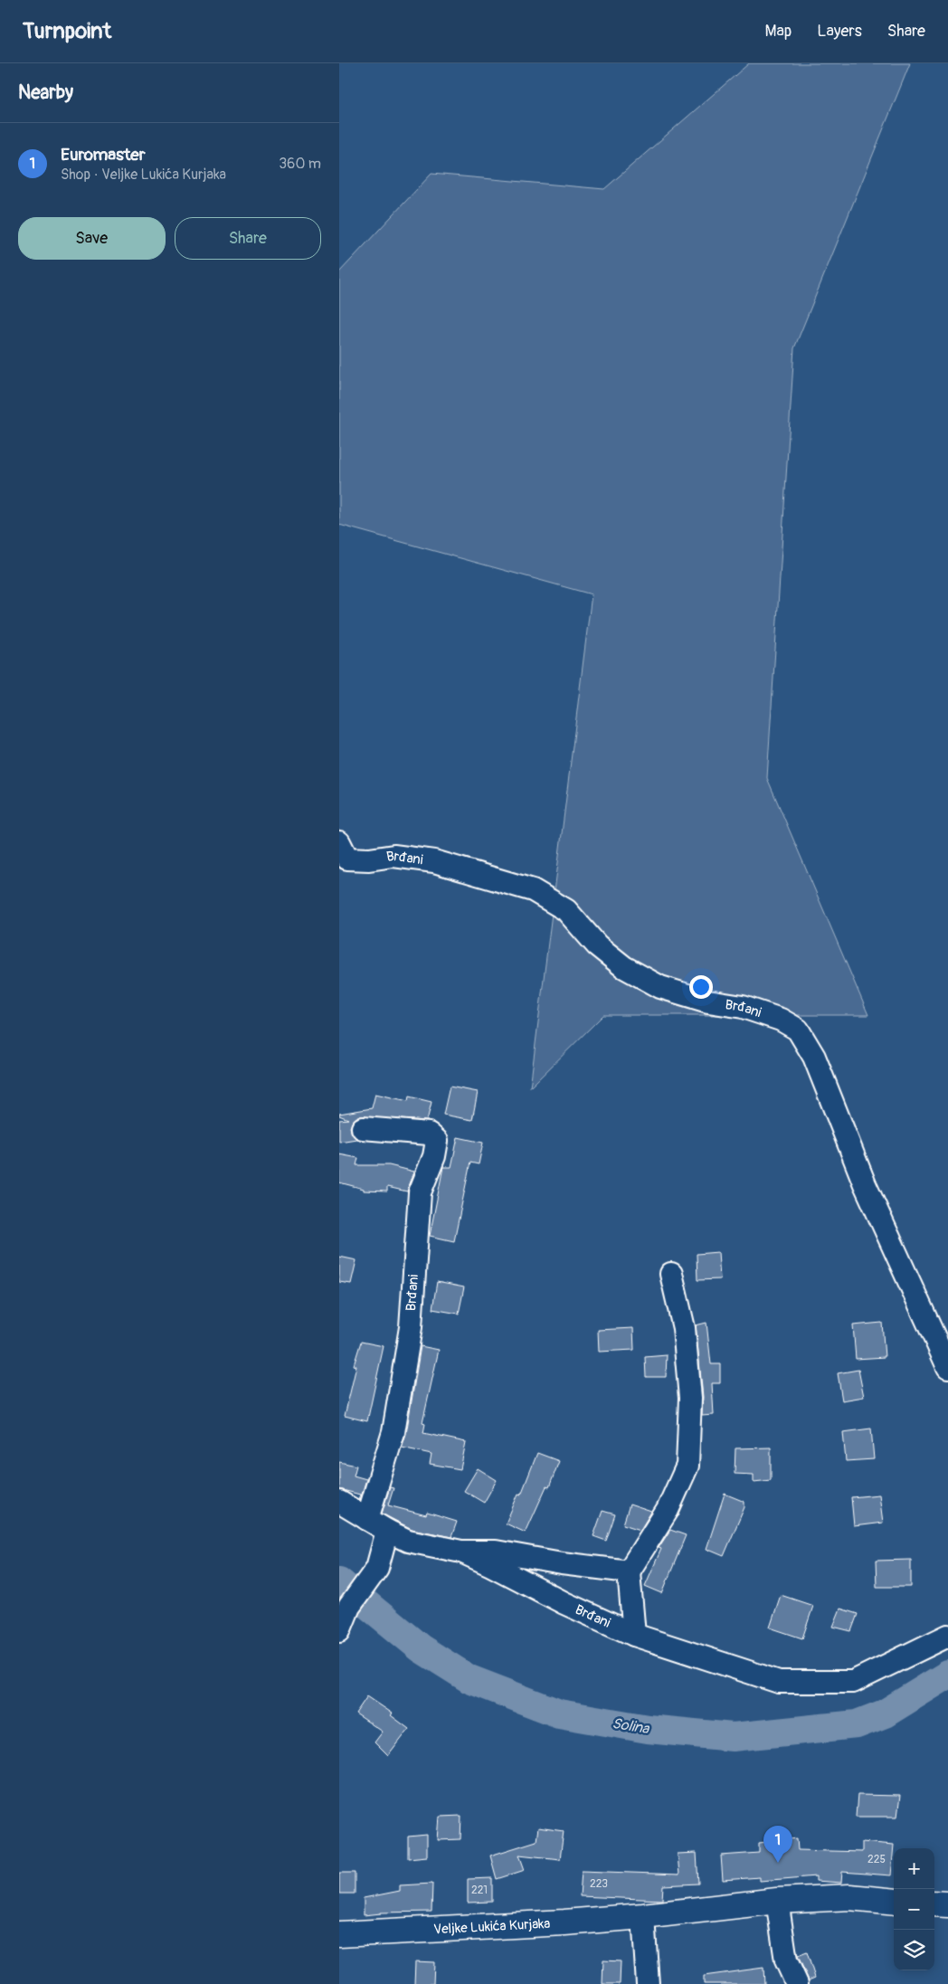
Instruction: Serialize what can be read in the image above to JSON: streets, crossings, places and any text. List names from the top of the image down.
{
  "streets": {
    "main road": ["Veljke Lukića Kurjaka"],
    "street": ["Brđani"]
  },
  "water": ["Solina"],
  "house_numbers": ["225", "223", "221"],
  "page": {
    "header": "Turnpoint",
    "nav": ["Map", "Layers", "Share"],
    "heading": "Nearby",
    "list": [
      {
        "mark": "1",
        "name": "Euromaster",
        "note": "Shop · Veljke Lukića Kurjaka",
        "value": "360 m"
      }
    ],
    "buttons": ["Save", "Share"],
    "pins": "1",
    "map_buttons": ["+", "−"]
  }
}
